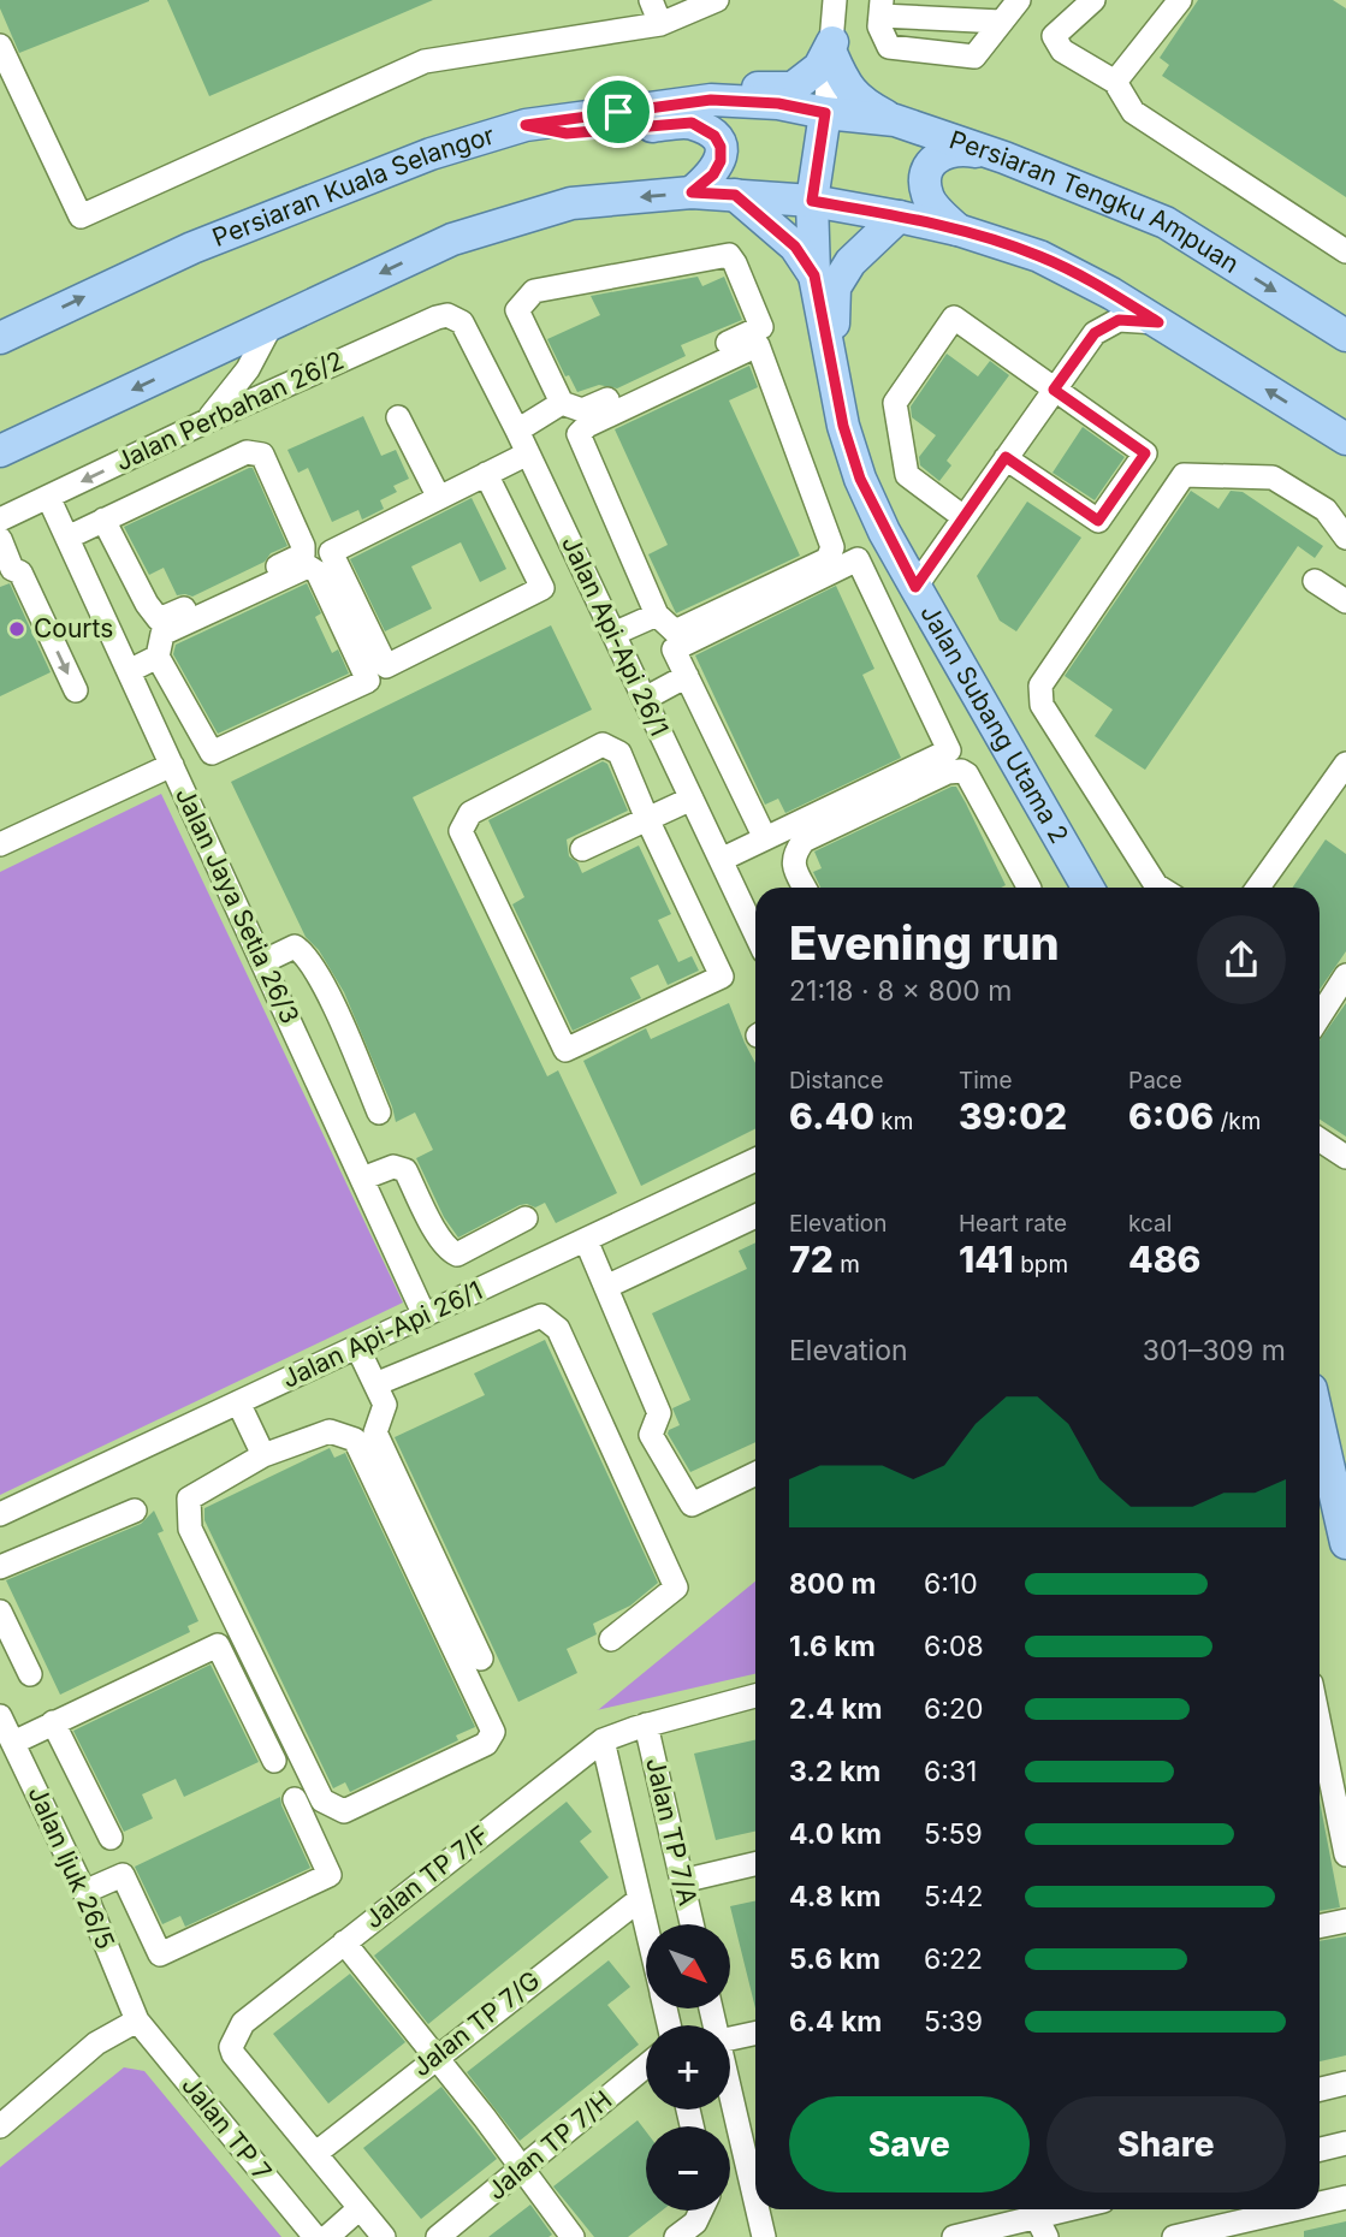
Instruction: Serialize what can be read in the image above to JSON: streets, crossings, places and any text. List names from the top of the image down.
{
  "streets": {
    "main road": ["Persiaran Kuala Selangor", "Persiaran Tengku Ampuan", "Jalan Subang Utama 2"],
    "street": [
      "Jalan Perbahan 26/2",
      "Jalan Api-Api 26/1",
      "Jalan Jaya Setia 26/3",
      "Jalan TP 7/A",
      "Jalan Ijuk 26/5",
      "Jalan TP 7/F",
      "Jalan TP 7/G",
      "Jalan TP 7",
      "Jalan TP 7/H"
    ]
  },
  "crossings": [
    ["Persiaran Kuala Selangor", "Persiaran Tengku Ampuan"],
    ["Persiaran Kuala Selangor", "Jalan Subang Utama 2"],
    ["Persiaran Tengku Ampuan", "Jalan Subang Utama 2"],
    ["Jalan Perbahan 26/2", "Jalan Api-Api 26/1"],
    ["Jalan Perbahan 26/2", "Jalan Jaya Setia 26/3"],
    ["Jalan Api-Api 26/1", "Jalan Jaya Setia 26/3"],
    ["Jalan TP 7/A", "Jalan TP 7/F"],
    ["Jalan Ijuk 26/5", "Jalan TP 7"],
    ["Jalan TP 7/F", "Jalan TP 7/G"]
  ],
  "places": ["Courts"],
  "north": "bottom right",
  "page": {
    "heading": ["Evening run", "21:18 · 8 × 800 m"],
    "stats": [
      ["Distance", "6.40 km"],
      ["Time", "39:02"],
      ["Pace", "6:06 /km"],
      ["Elevation", "72 m"],
      ["Heart rate", "141 bpm"],
      ["kcal", "486"]
    ],
    "chart": ["Elevation", "301–309 m"],
    "list": [
      {
        "name": "800 m",
        "note": "6:10"
      },
      {
        "name": "1.6 km",
        "note": "6:08"
      },
      {
        "name": "2.4 km",
        "note": "6:20"
      },
      {
        "name": "3.2 km",
        "note": "6:31"
      },
      {
        "name": "4.0 km",
        "note": "5:59"
      },
      {
        "name": "4.8 km",
        "note": "5:42"
      },
      {
        "name": "5.6 km",
        "note": "6:22"
      },
      {
        "name": "6.4 km",
        "note": "5:39"
      }
    ],
    "map_buttons": ["+", "−"],
    "buttons": ["Save", "Share"]
  }
}
